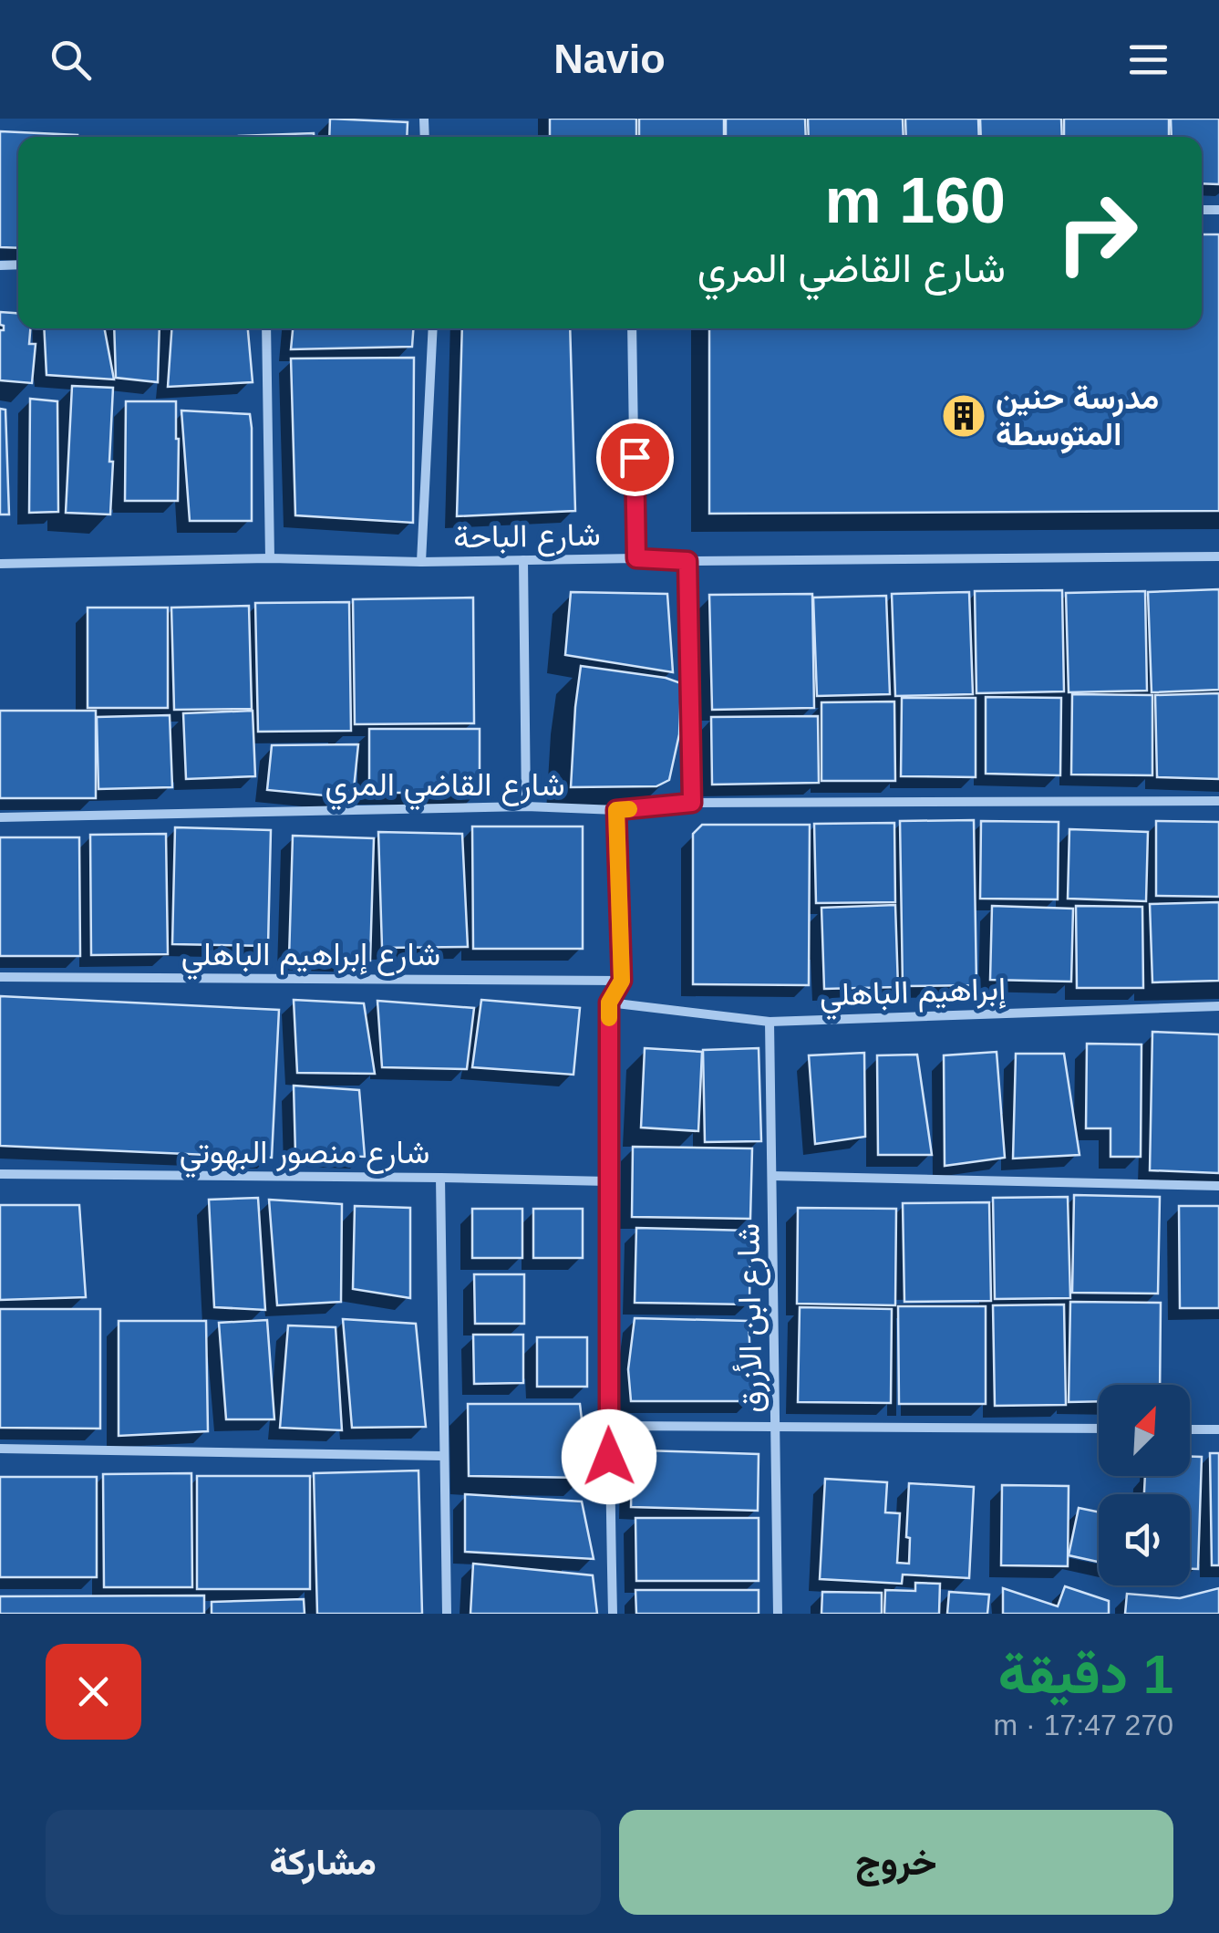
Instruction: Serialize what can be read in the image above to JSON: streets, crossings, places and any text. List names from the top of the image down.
{
  "streets": {
    "street": [
      "شارع الباحة",
      "شارع القاضي المري",
      "شارع إبراهيم الباهلي",
      "إبراهيم الباهلي",
      "شارع منصور البهوتي",
      "شارع ابن الأزرق"
    ]
  },
  "crossings": [
    ["إبراهيم الباهلي", "شارع ابن الأزرق"]
  ],
  "places": {
    "building": ["مدرسة حنين المتوسطة"]
  },
  "north": "top right",
  "page": {
    "header": "Navio",
    "turn": ["160 m", "شارع القاضي المري"],
    "heading": ["1 دقيقة", "270 m · 17:47"],
    "buttons": ["خروج", "مشاركة"]
  }
}
